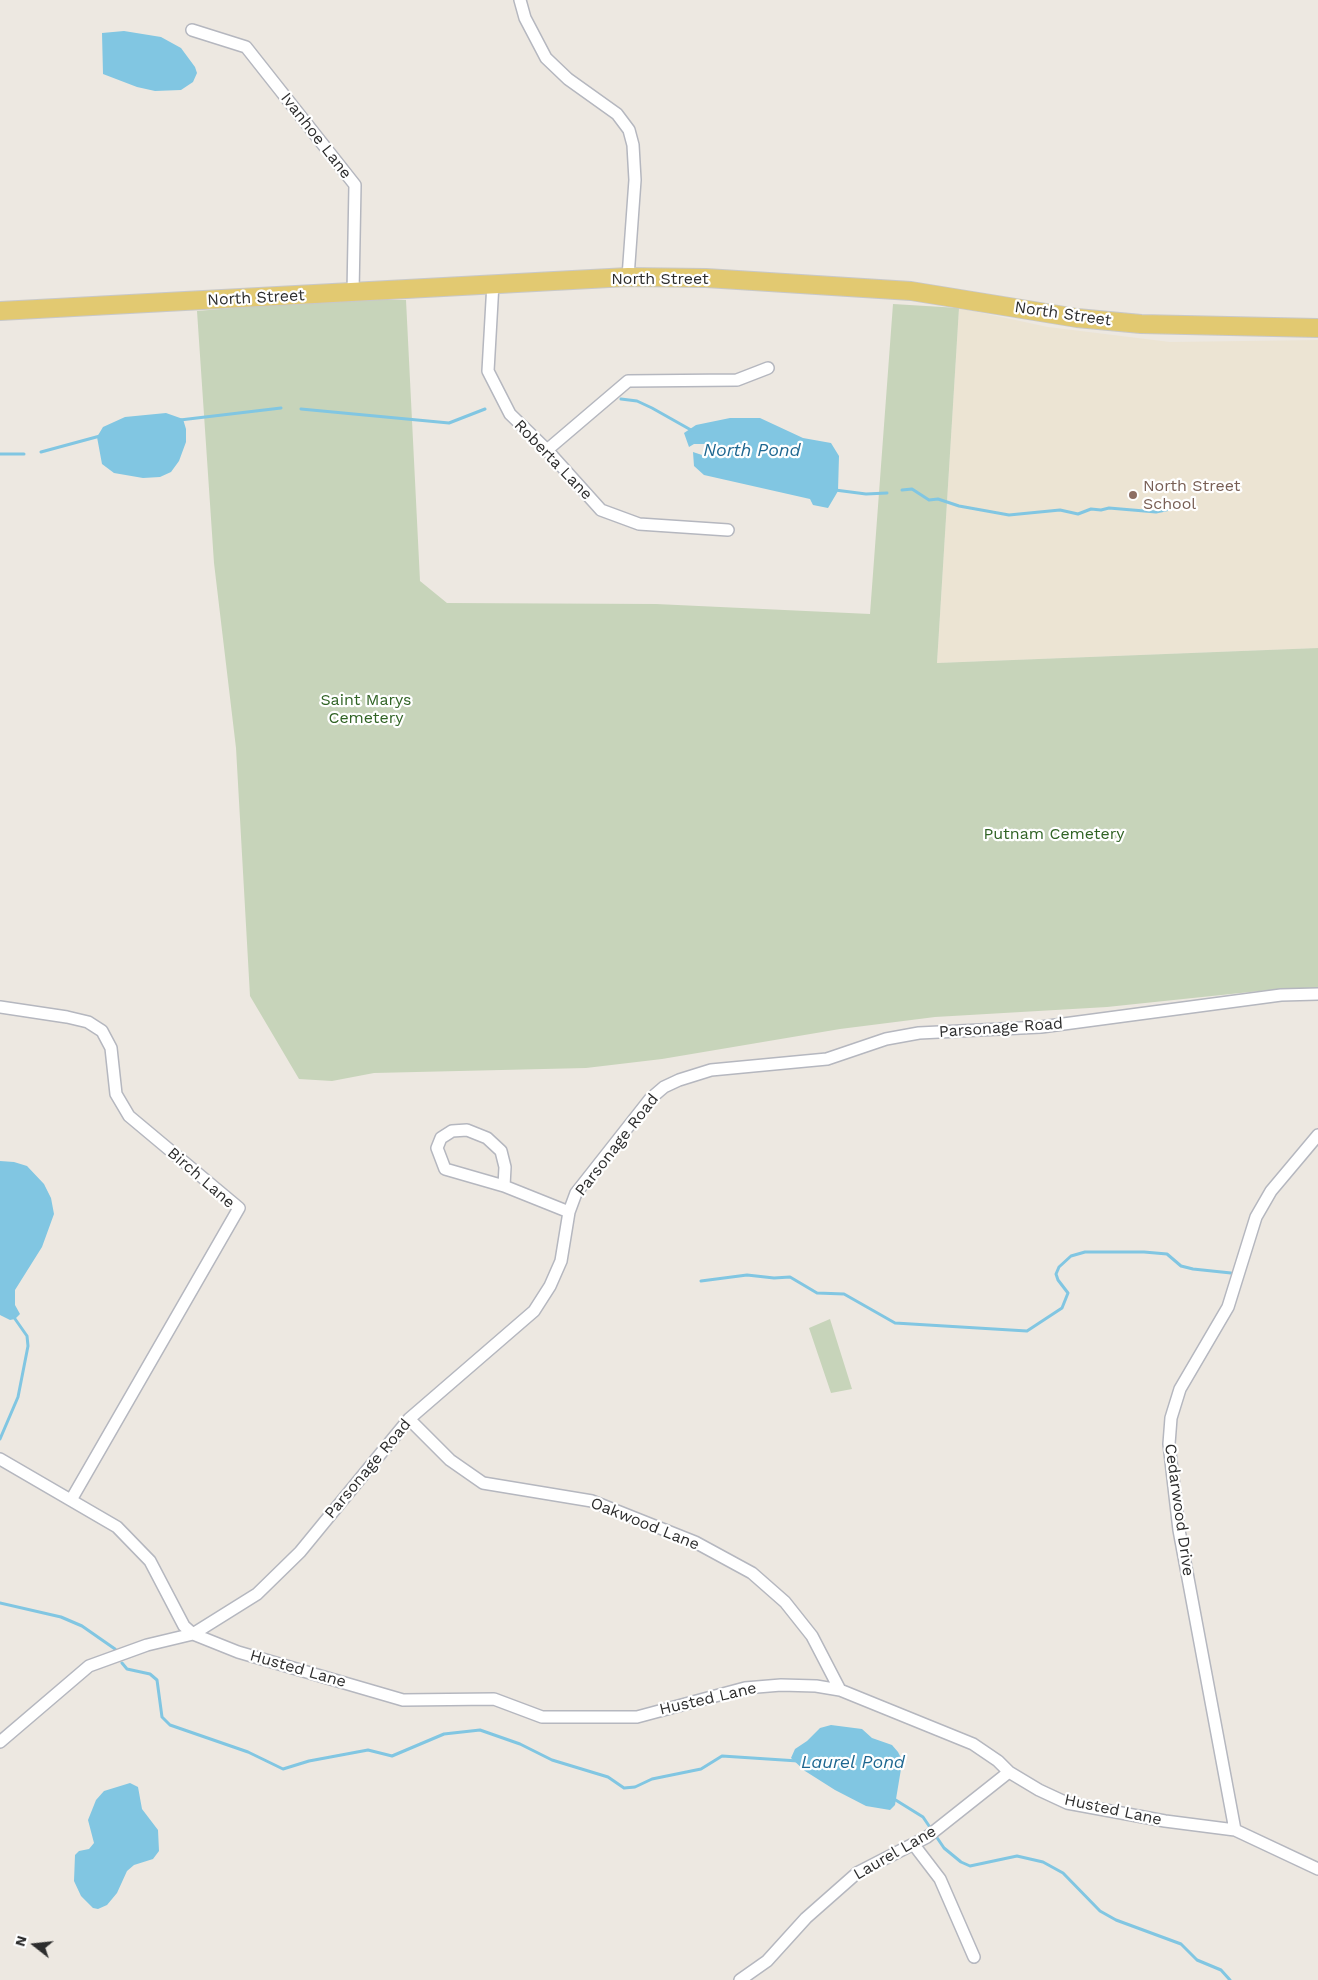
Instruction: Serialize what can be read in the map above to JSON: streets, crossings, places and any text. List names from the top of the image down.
{
  "streets": {
    "main road": ["North Street"],
    "street": [
      "Ivanhoe Lane",
      "Roberta Lane",
      "Parsonage Road",
      "Birch Lane",
      "Cedarwood Drive",
      "Oakwood Lane",
      "Husted Lane",
      "Laurel Lane"
    ]
  },
  "crossings": [
    ["Ivanhoe Lane", "North Street"],
    ["North Street", "Roberta Lane"],
    ["Parsonage Road", "Oakwood Lane"],
    ["Parsonage Road", "Husted Lane"],
    ["Cedarwood Drive", "Husted Lane"],
    ["Oakwood Lane", "Husted Lane"],
    ["Husted Lane", "Laurel Lane"]
  ],
  "water": ["North Pond", "Laurel Pond"],
  "parks": ["Saint Marys Cemetery", "Putnam Cemetery"],
  "places": ["North Street School"],
  "north": "left"
}
